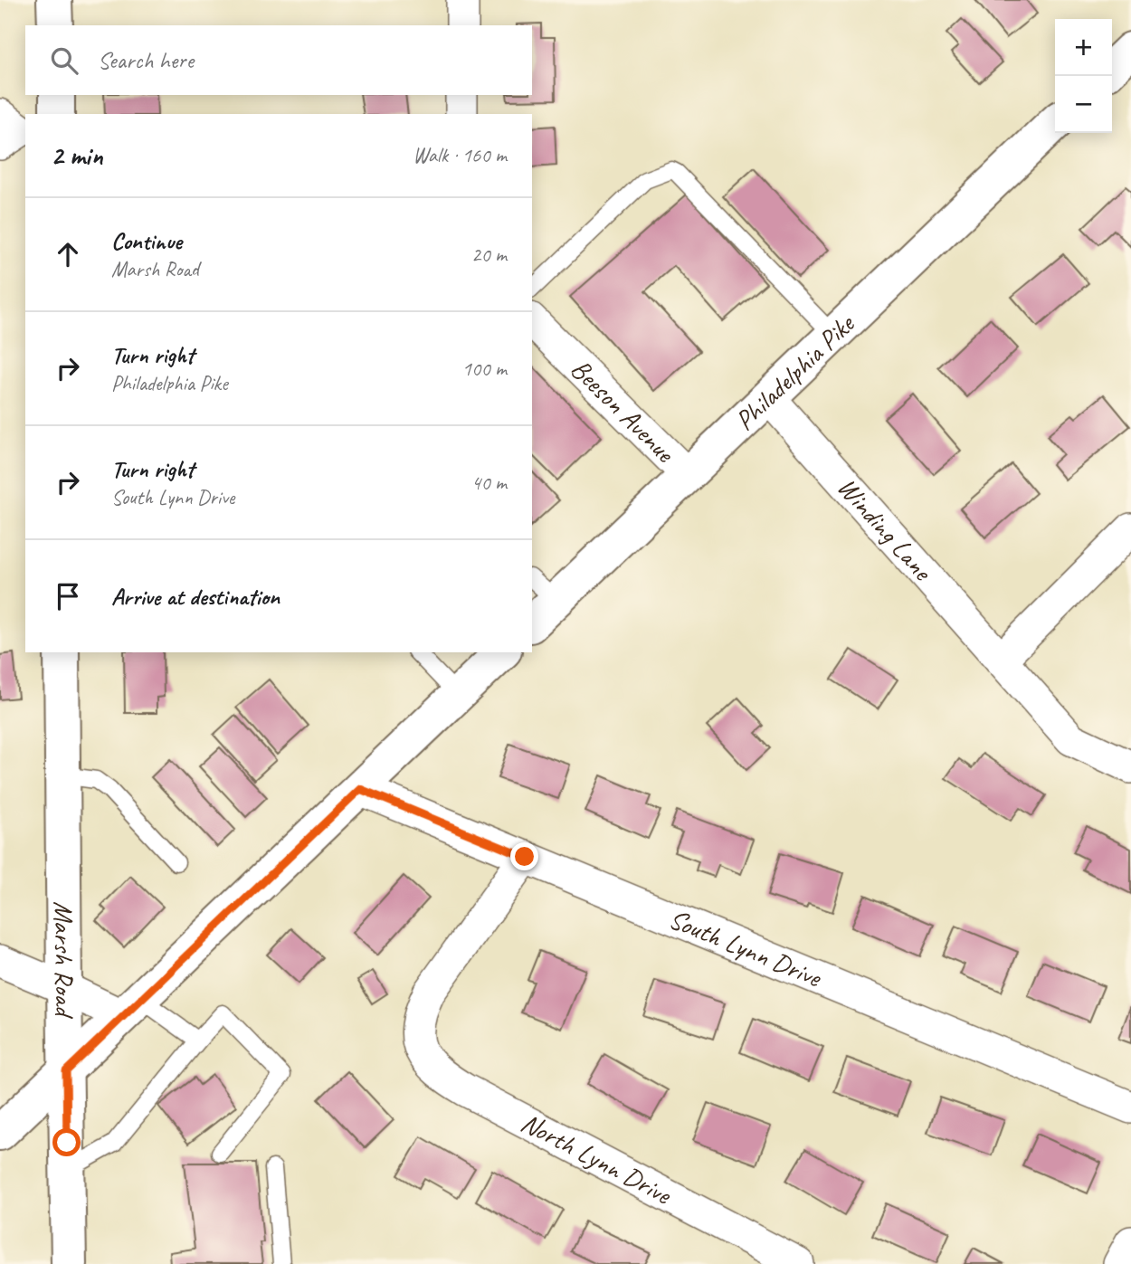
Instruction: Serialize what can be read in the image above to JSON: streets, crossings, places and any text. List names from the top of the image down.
{
  "streets": {
    "main road": ["Philadelphia Pike", "Marsh Road"],
    "street": [
      "Beeson Avenue",
      "Winding Lane",
      "South Lynn Drive",
      "North Lynn Drive"
    ]
  },
  "crossings": [
    ["Philadelphia Pike", "Beeson Avenue"],
    ["Philadelphia Pike", "Winding Lane"],
    ["South Lynn Drive", "North Lynn Drive"]
  ],
  "page": {
    "map_buttons": ["+", "−"],
    "search": "Search here",
    "heading": ["2 min", "Walk · 160 m"],
    "list": [
      ["Continue", "Marsh Road", "20 m"],
      ["Turn right", "Philadelphia Pike", "100 m"],
      ["Turn right", "South Lynn Drive", "40 m"],
      "Arrive at destination"
    ]
  }
}
